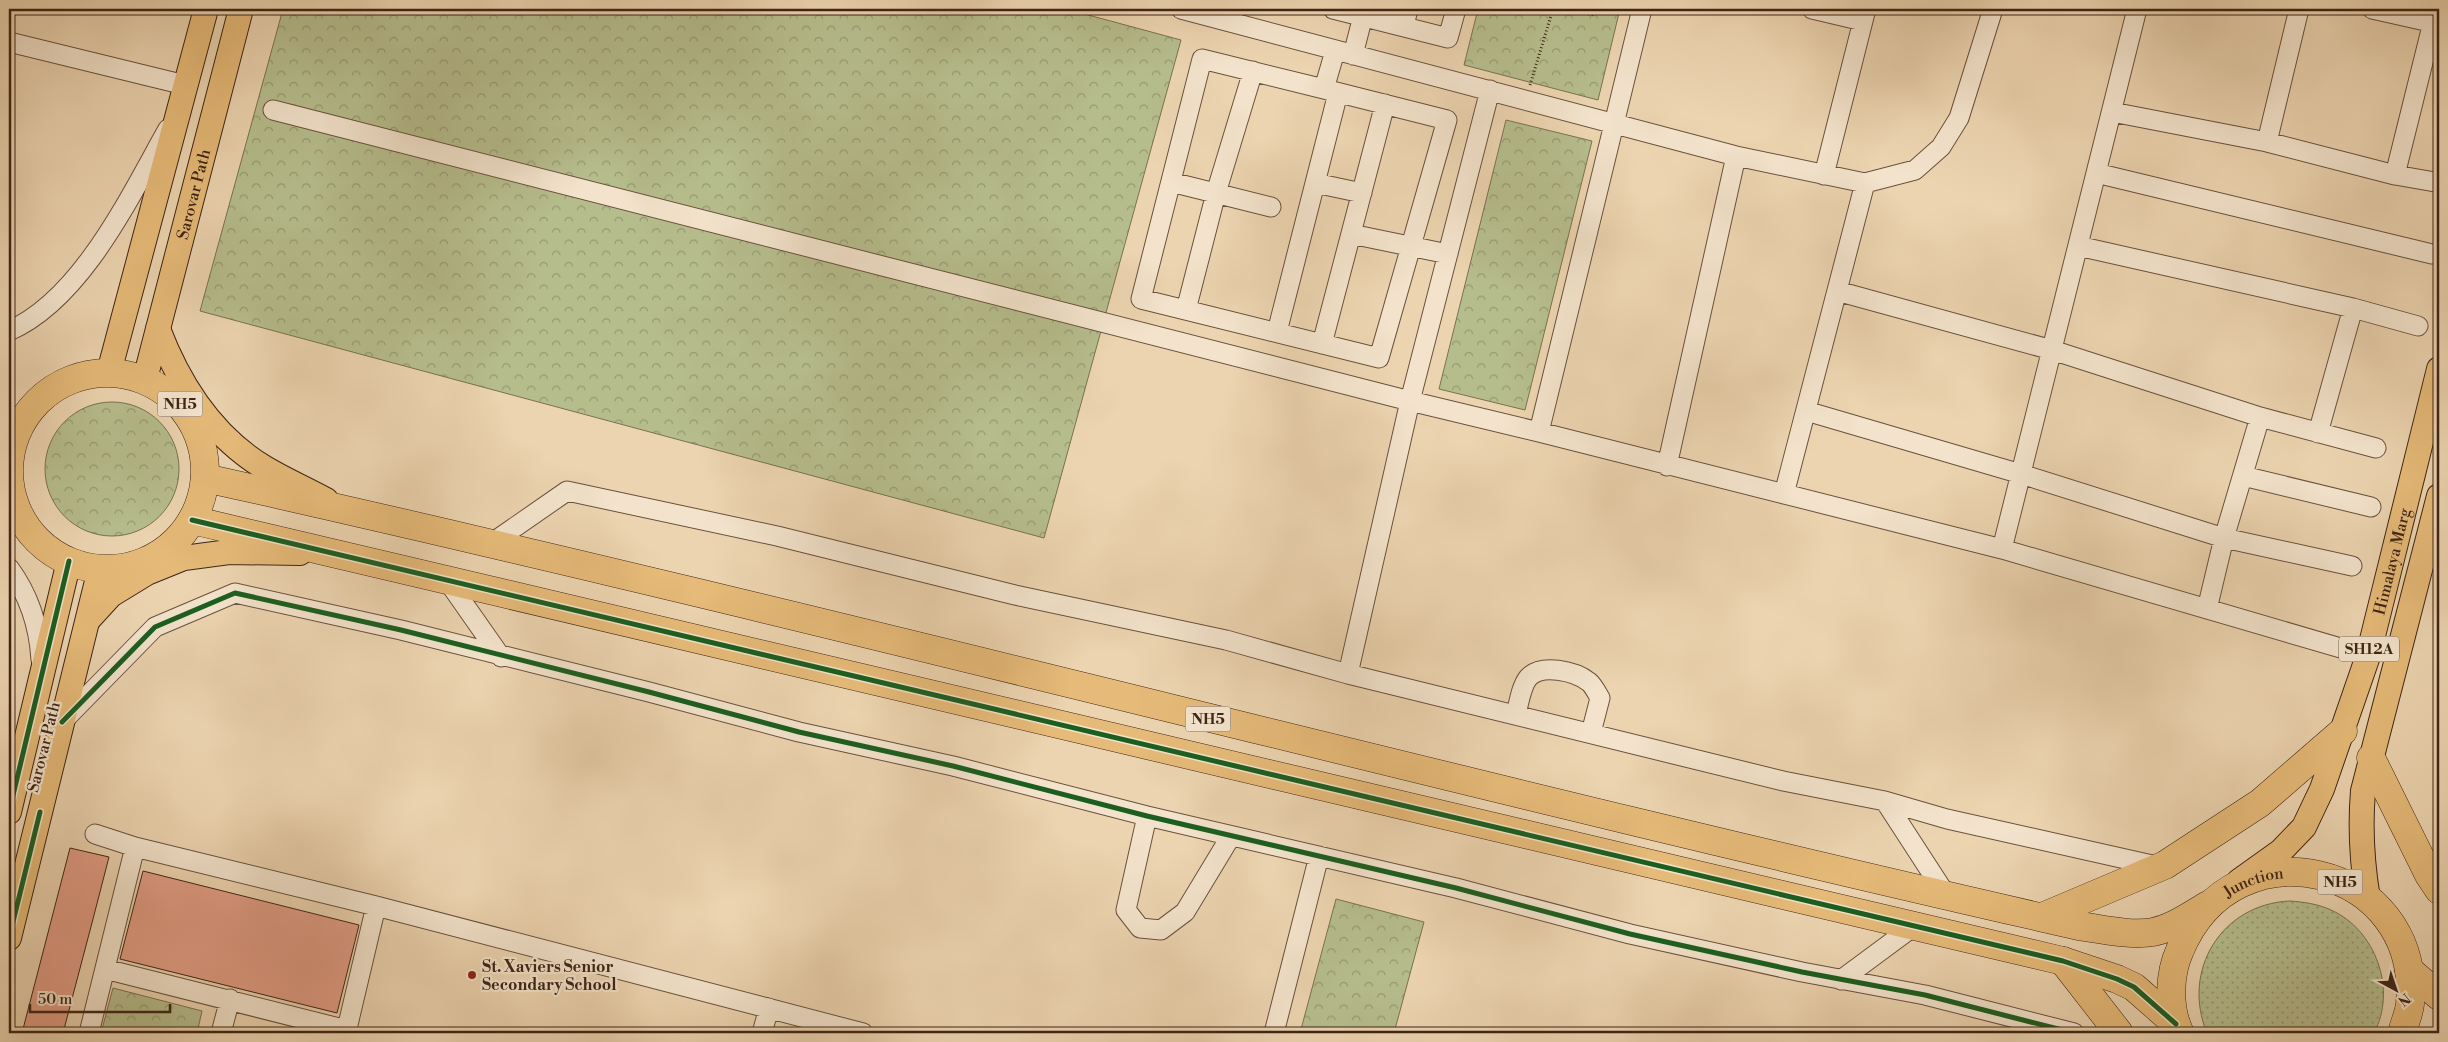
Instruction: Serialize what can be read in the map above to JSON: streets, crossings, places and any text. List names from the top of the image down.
{
  "streets": {
    "highway": ["NH5", "Junction"],
    "main road": ["Sarovar Path", "Himalaya Marg", "SH12A"]
  },
  "crossings": [
    ["Sarovar Path", "NH5"],
    ["NH5", "Himalaya Marg"],
    ["NH5", "Junction"],
    ["Himalaya Marg", "Junction"]
  ],
  "places": ["St. Xaviers Senior Secondary School"],
  "scale_bar": "50 m",
  "north": "bottom right"
}
